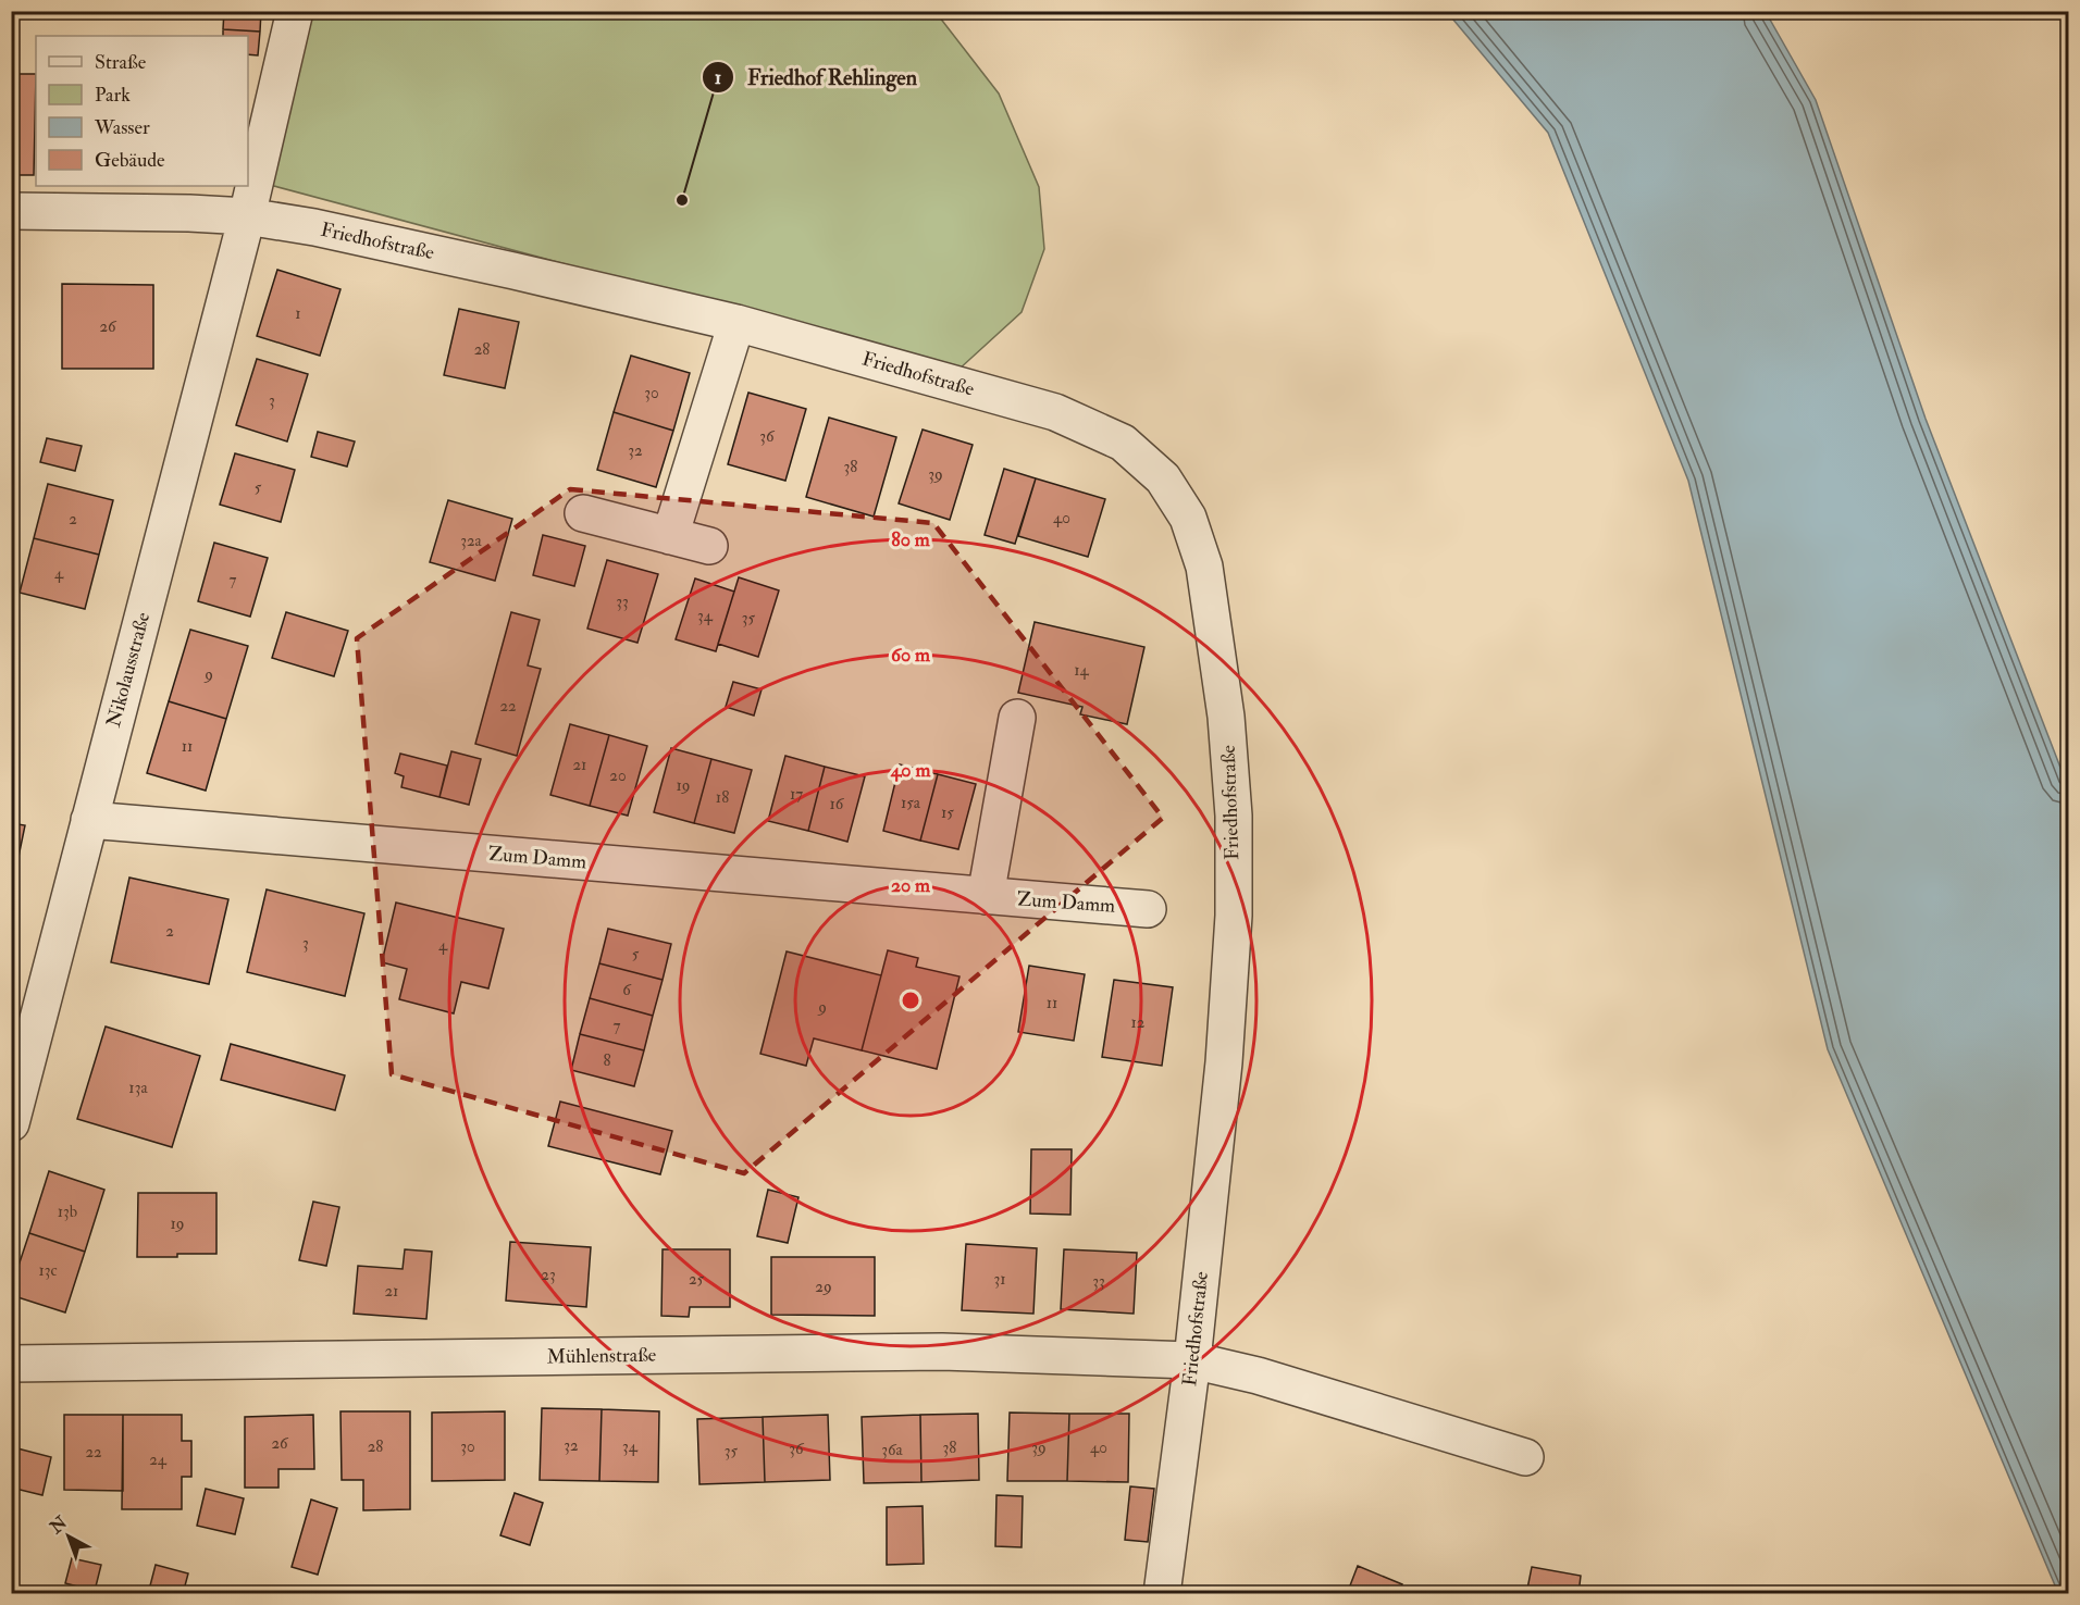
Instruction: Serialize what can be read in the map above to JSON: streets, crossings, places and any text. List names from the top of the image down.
{
  "streets": {
    "street": [
      "Friedhofstraße",
      "Nikolausstraße",
      "Zum Damm",
      "Mühlenstraße"
    ]
  },
  "crossings": [
    ["Friedhofstraße", "Nikolausstraße"],
    ["Friedhofstraße", "Mühlenstraße"],
    ["Nikolausstraße", "Zum Damm"]
  ],
  "places": ["Friedhof Rehlingen"],
  "house_numbers": [
    "1",
    "26",
    "28",
    "30",
    "3",
    "36",
    "32",
    "38",
    "39",
    "5",
    "40",
    "2",
    "32a",
    "4",
    "7",
    "33",
    "34",
    "35",
    "14",
    "9",
    "22",
    "11",
    "21",
    "20",
    "19",
    "17",
    "18",
    "15a",
    "16",
    "15",
    "2",
    "3",
    "4",
    "5",
    "6",
    "11",
    "9",
    "12",
    "7",
    "8",
    "13a",
    "13b",
    "19",
    "13c",
    "23",
    "25",
    "31",
    "33",
    "29",
    "21",
    "26",
    "32",
    "28",
    "30",
    "34",
    "38",
    "39",
    "40",
    "36",
    "36a",
    "35",
    "22",
    "24"
  ],
  "legend": [
    "Straße",
    "Park",
    "Wasser",
    "Gebäude"
  ],
  "north": "top left",
  "rings": [
    "80 m",
    "60 m",
    "40 m",
    "20 m"
  ]
}
